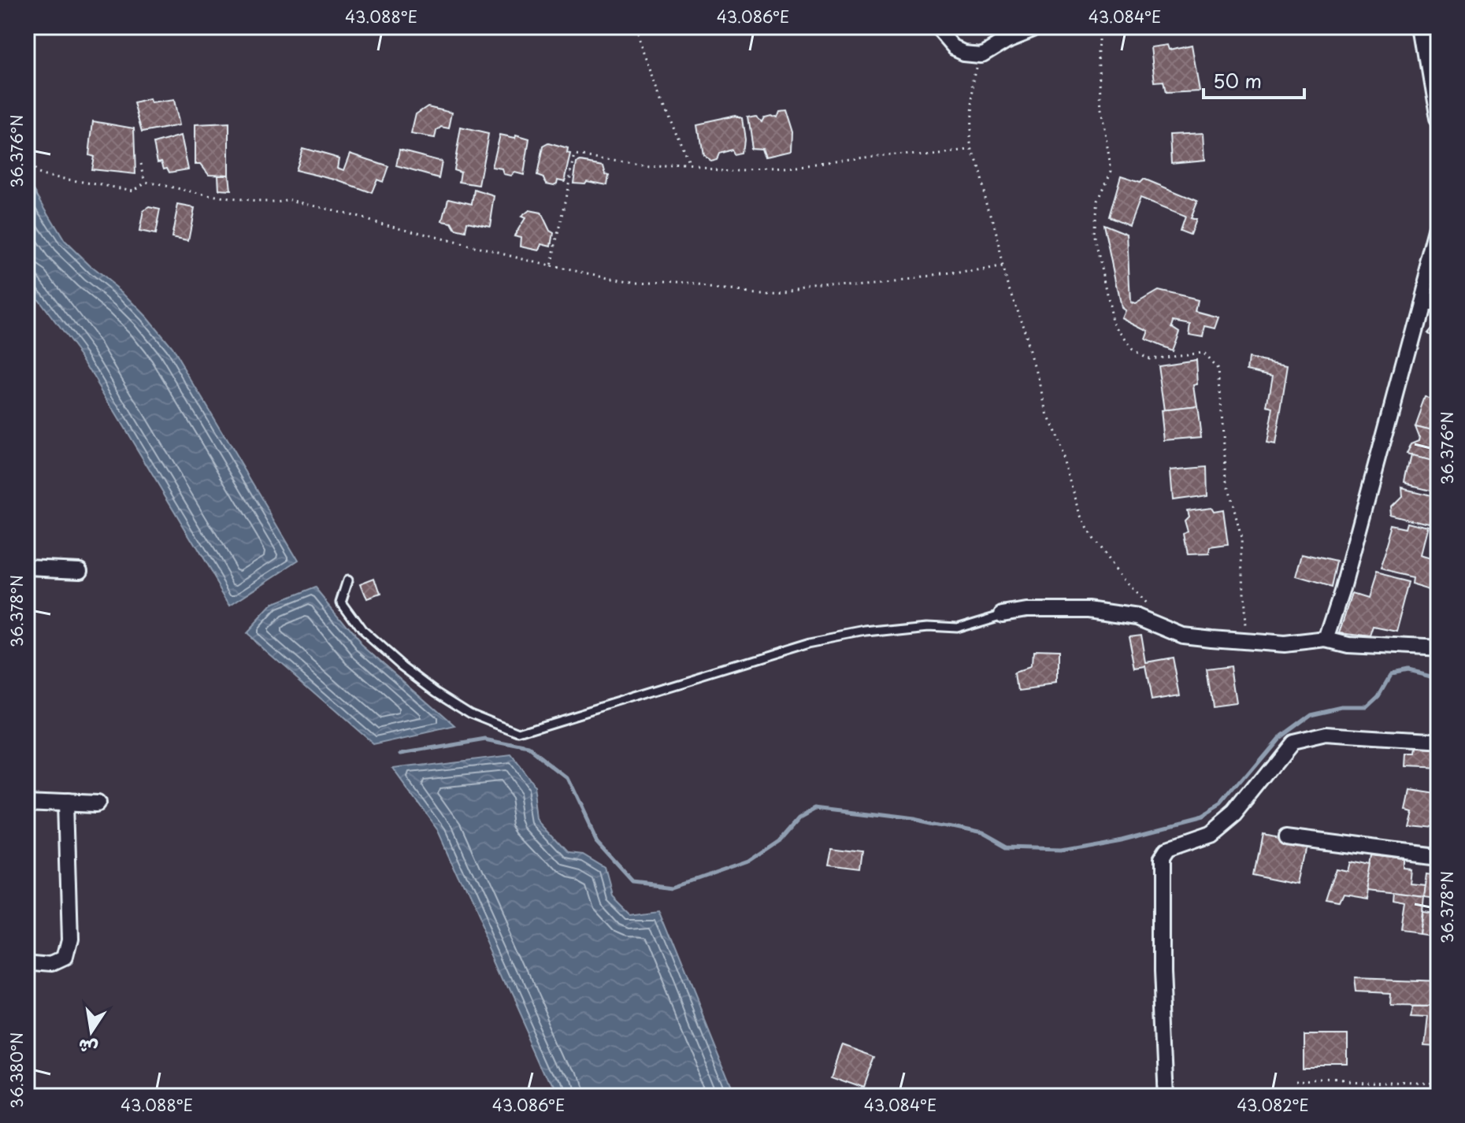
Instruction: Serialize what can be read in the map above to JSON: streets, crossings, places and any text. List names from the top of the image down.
{
  "scale_bar": "50 m",
  "north": "bottom",
  "coordinates": [
    "43.088°E",
    "43.086°E",
    "43.084°E",
    "36.376°N",
    "36.378°N",
    "36.380°N",
    "43.082°E"
  ]
}
